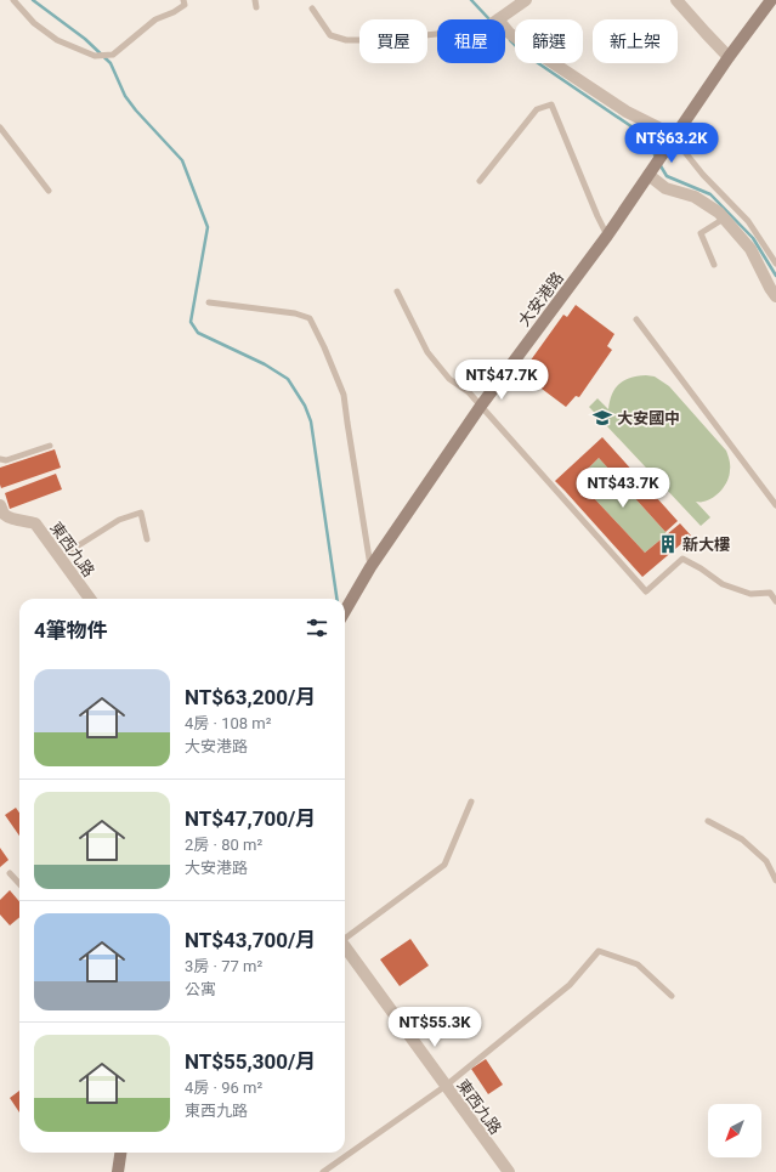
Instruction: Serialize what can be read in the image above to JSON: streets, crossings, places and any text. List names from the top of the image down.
{
  "streets": {
    "main road": ["大安港路"],
    "street": ["東西九路"]
  },
  "places": {
    "school or university": ["大安國中"],
    "building": ["新大樓"]
  },
  "north": "bottom left",
  "page": {
    "chip": [
      "買屋",
      "租屋",
      "篩選",
      "新上架"
    ],
    "price": [
      "NT$63.2K",
      "NT$47.7K",
      "NT$43.7K",
      "NT$55.3K"
    ],
    "heading": "4筆物件",
    "list": [
      {
        "name": "NT$63,200/月",
        "note": "4房 · 108 m² · 大安港路"
      },
      {
        "name": "NT$47,700/月",
        "note": "2房 · 80 m² · 大安港路"
      },
      {
        "name": "NT$43,700/月",
        "note": "3房 · 77 m² · 公寓"
      },
      {
        "name": "NT$55,300/月",
        "note": "4房 · 96 m² · 東西九路"
      }
    ]
  }
}
